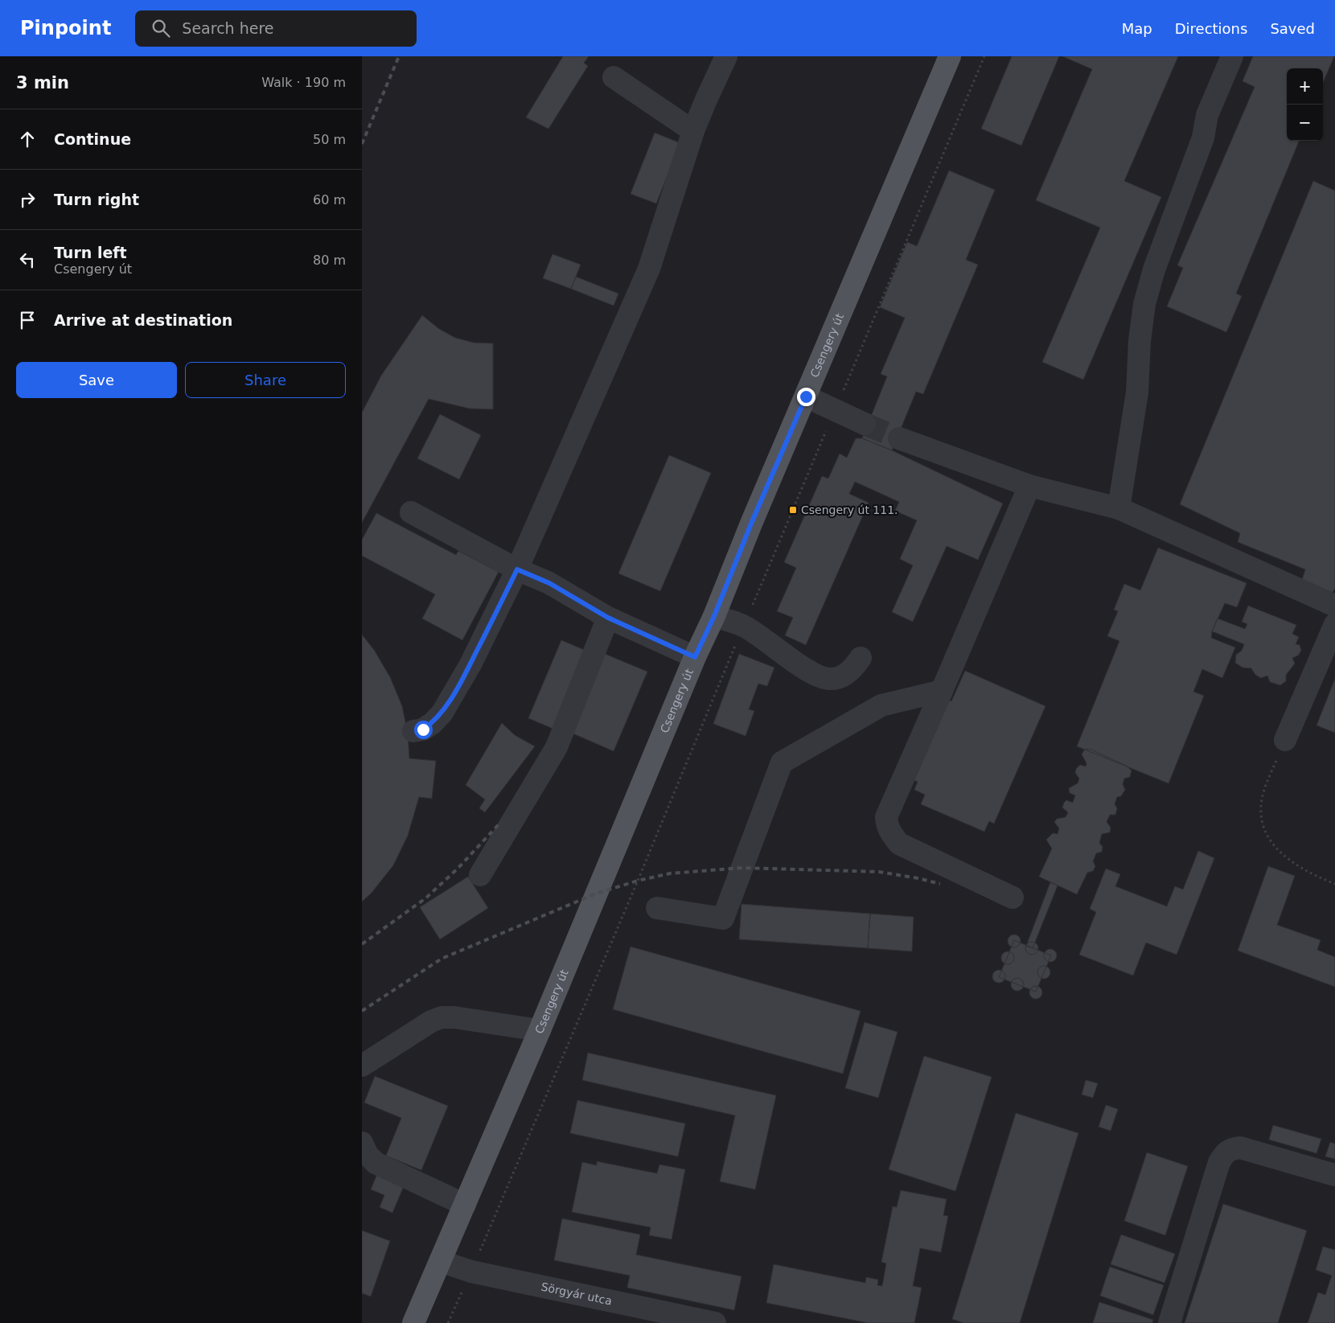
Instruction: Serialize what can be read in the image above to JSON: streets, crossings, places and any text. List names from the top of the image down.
{
  "streets": {
    "main road": ["Csengery út"],
    "street": ["Sörgyár utca"]
  },
  "crossings": [
    ["Csengery út", "Sörgyár utca"]
  ],
  "places": {
    "transit": ["Csengery út 111."]
  },
  "page": {
    "header": "Pinpoint",
    "search": "Search here",
    "nav": ["Map", "Directions", "Saved"],
    "heading": ["3 min", "Walk · 190 m"],
    "map_buttons": ["+", "−"],
    "list": [
      ["Continue", "50 m"],
      ["Turn right", "60 m"],
      ["Turn left", "Csengery út", "80 m"],
      "Arrive at destination"
    ],
    "buttons": ["Save", "Share"]
  }
}
